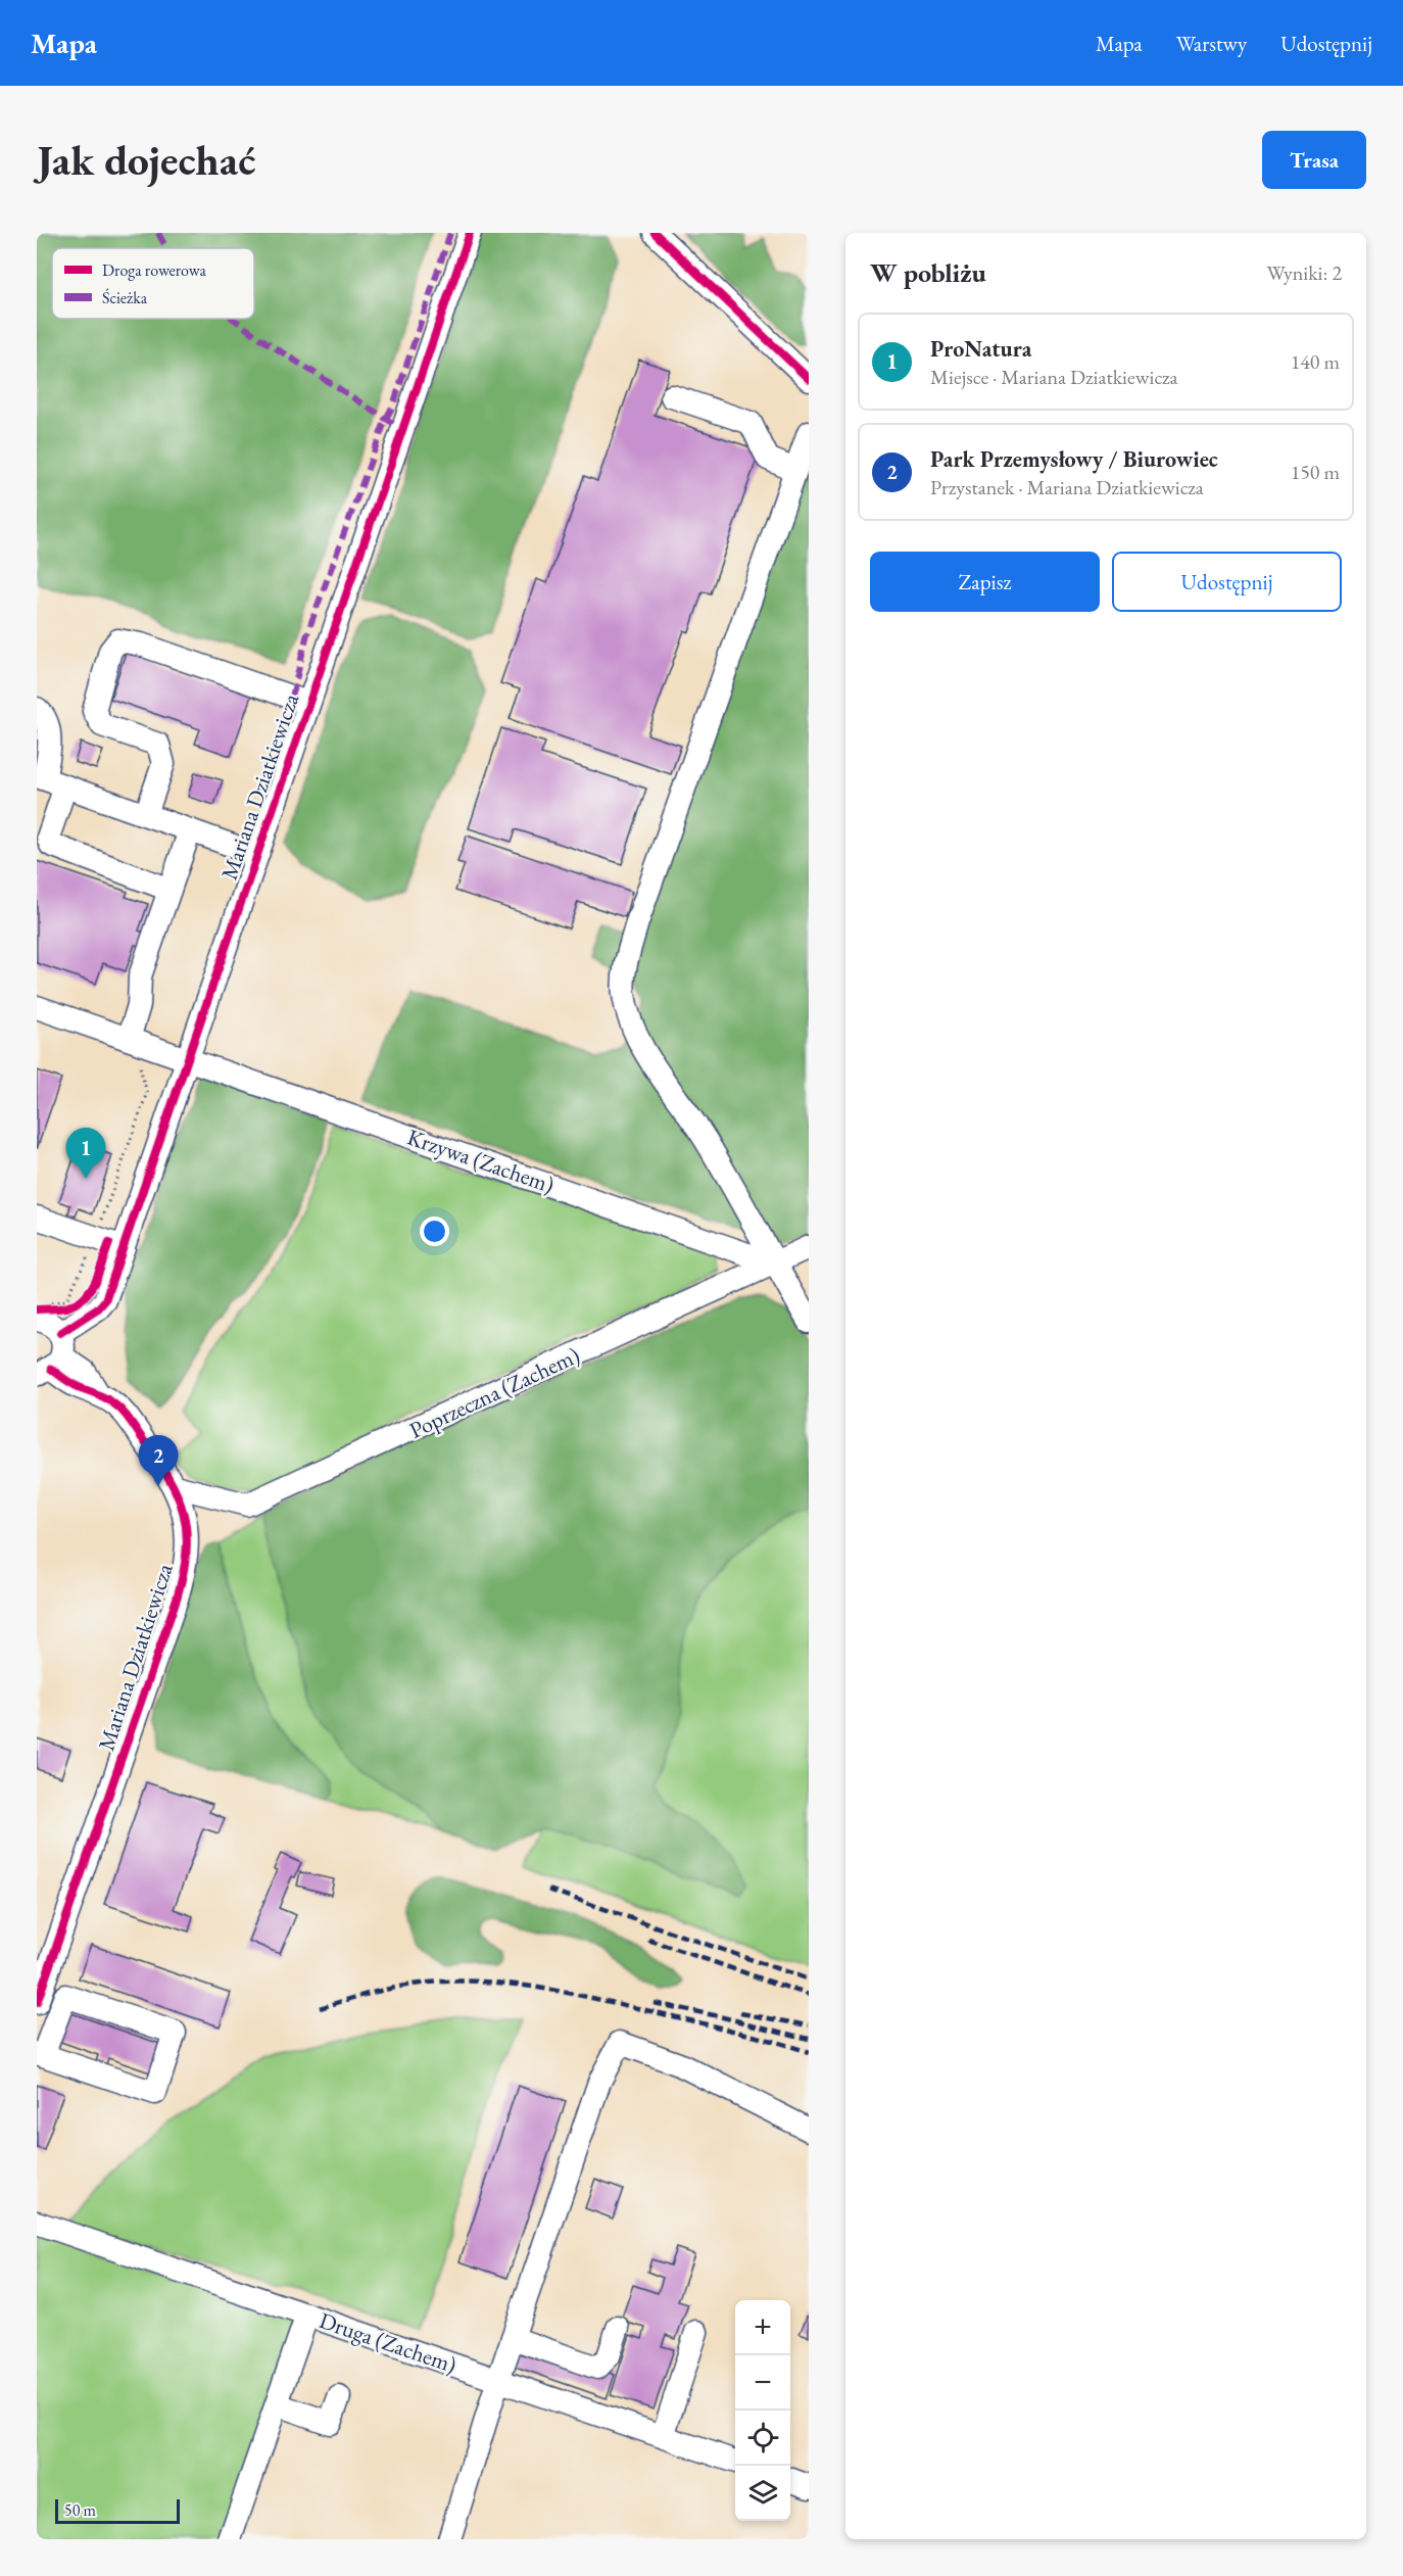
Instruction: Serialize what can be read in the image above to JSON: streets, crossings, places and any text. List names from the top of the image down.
{
  "streets": {
    "street": [
      "Mariana Dziatkiewicza",
      "Krzywa (Zachem)",
      "Poprzeczna (Zachem)",
      "Druga (Zachem)"
    ]
  },
  "crossings": [
    ["Mariana Dziatkiewicza", "Krzywa (Zachem)"],
    ["Mariana Dziatkiewicza", "Poprzeczna (Zachem)"],
    ["Krzywa (Zachem)", "Poprzeczna (Zachem)"]
  ],
  "legend": ["Droga rowerowa", "Ścieżka"],
  "scale_bar": "50 m",
  "page": {
    "header": "Mapa",
    "nav": ["Mapa", "Warstwy", "Udostępnij"],
    "buttons": [
      "Trasa",
      ["Zapisz", "Udostępnij"]
    ],
    "title": "Jak dojechać",
    "heading": ["W pobliżu", "Wyniki: 2"],
    "list": [
      {
        "mark": "1",
        "name": "ProNatura",
        "note": "Miejsce · Mariana Dziatkiewicza",
        "value": "140 m"
      },
      {
        "mark": "2",
        "name": "Park Przemysłowy / Biurowiec",
        "note": "Przystanek · Mariana Dziatkiewicza",
        "value": "150 m"
      }
    ],
    "pins": ["1", "2"],
    "map_buttons": ["+", "−"],
    "scale": "50 m"
  }
}
